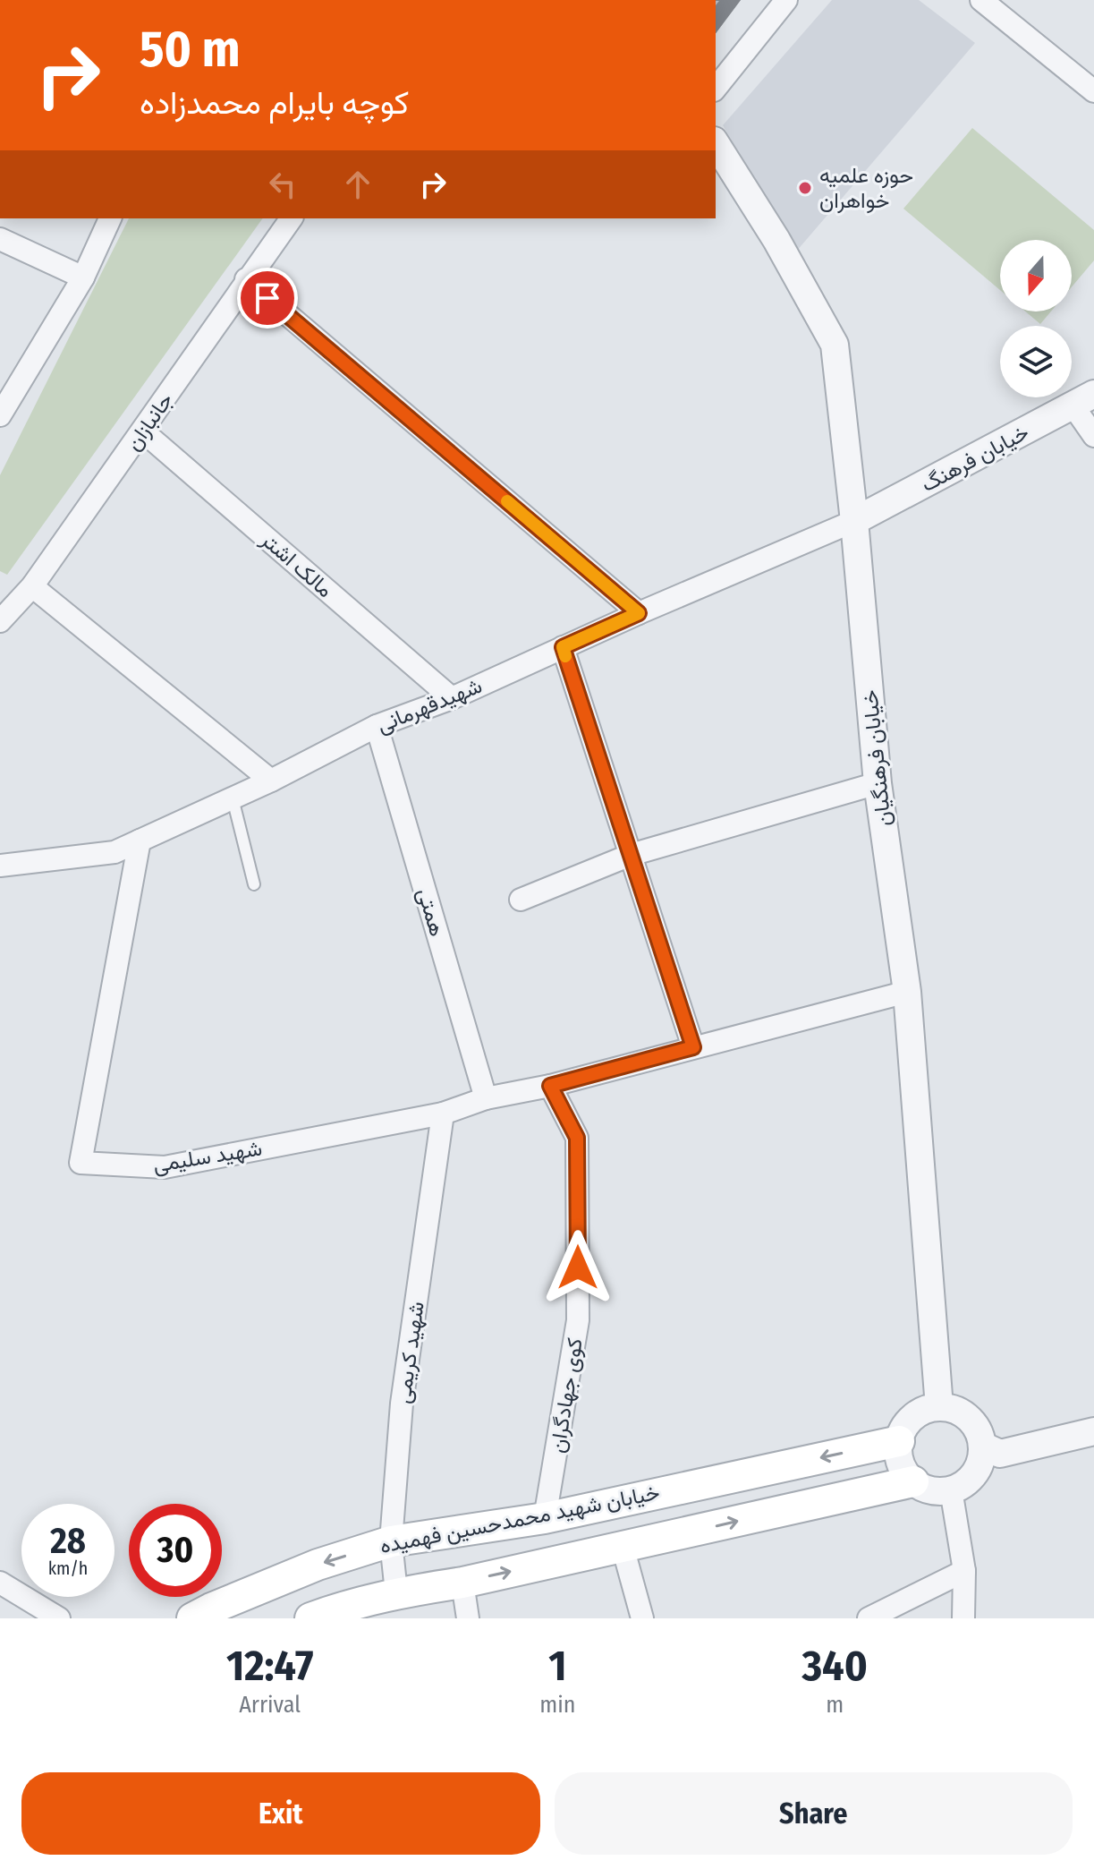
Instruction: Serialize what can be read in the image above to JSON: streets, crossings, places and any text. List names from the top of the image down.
{
  "streets": {
    "main road": ["خیابان شهید محمدحسین فهمیده"],
    "street": [
      "جانبازان",
      "خیابان فرهنگ",
      "مالک اشتر",
      "شهیدقهرمانی",
      "خیابان فرهنگیان",
      "همتی",
      "شهید سلیمی",
      "شهید کریمی",
      "کوی جهادگران"
    ]
  },
  "crossings": [
    ["جانبازان", "مالک اشتر"],
    ["خیابان فرهنگ", "شهیدقهرمانی"],
    ["خیابان فرهنگ", "خیابان فرهنگیان"],
    ["مالک اشتر", "شهیدقهرمانی"],
    ["شهیدقهرمانی", "خیابان فرهنگیان"],
    ["شهیدقهرمانی", "همتی"],
    ["شهیدقهرمانی", "شهید سلیمی"],
    ["خیابان فرهنگیان", "خیابان شهید محمدحسین فهمیده"],
    ["همتی", "شهید سلیمی"],
    ["شهید سلیمی", "شهید کریمی"],
    ["شهید کریمی", "خیابان شهید محمدحسین فهمیده"],
    ["کوی جهادگران", "خیابان شهید محمدحسین فهمیده"]
  ],
  "places": ["حوزه علمیه خواهران"],
  "north": "bottom",
  "page": {
    "turn": ["50 m", "کوچه بایرام محمدزاده"],
    "speed": "28 km/h",
    "limit": "30",
    "eta": [
      "12:47",
      "Arrival",
      "1",
      "min",
      "340",
      "m"
    ],
    "buttons": ["Exit", "Share"]
  }
}
